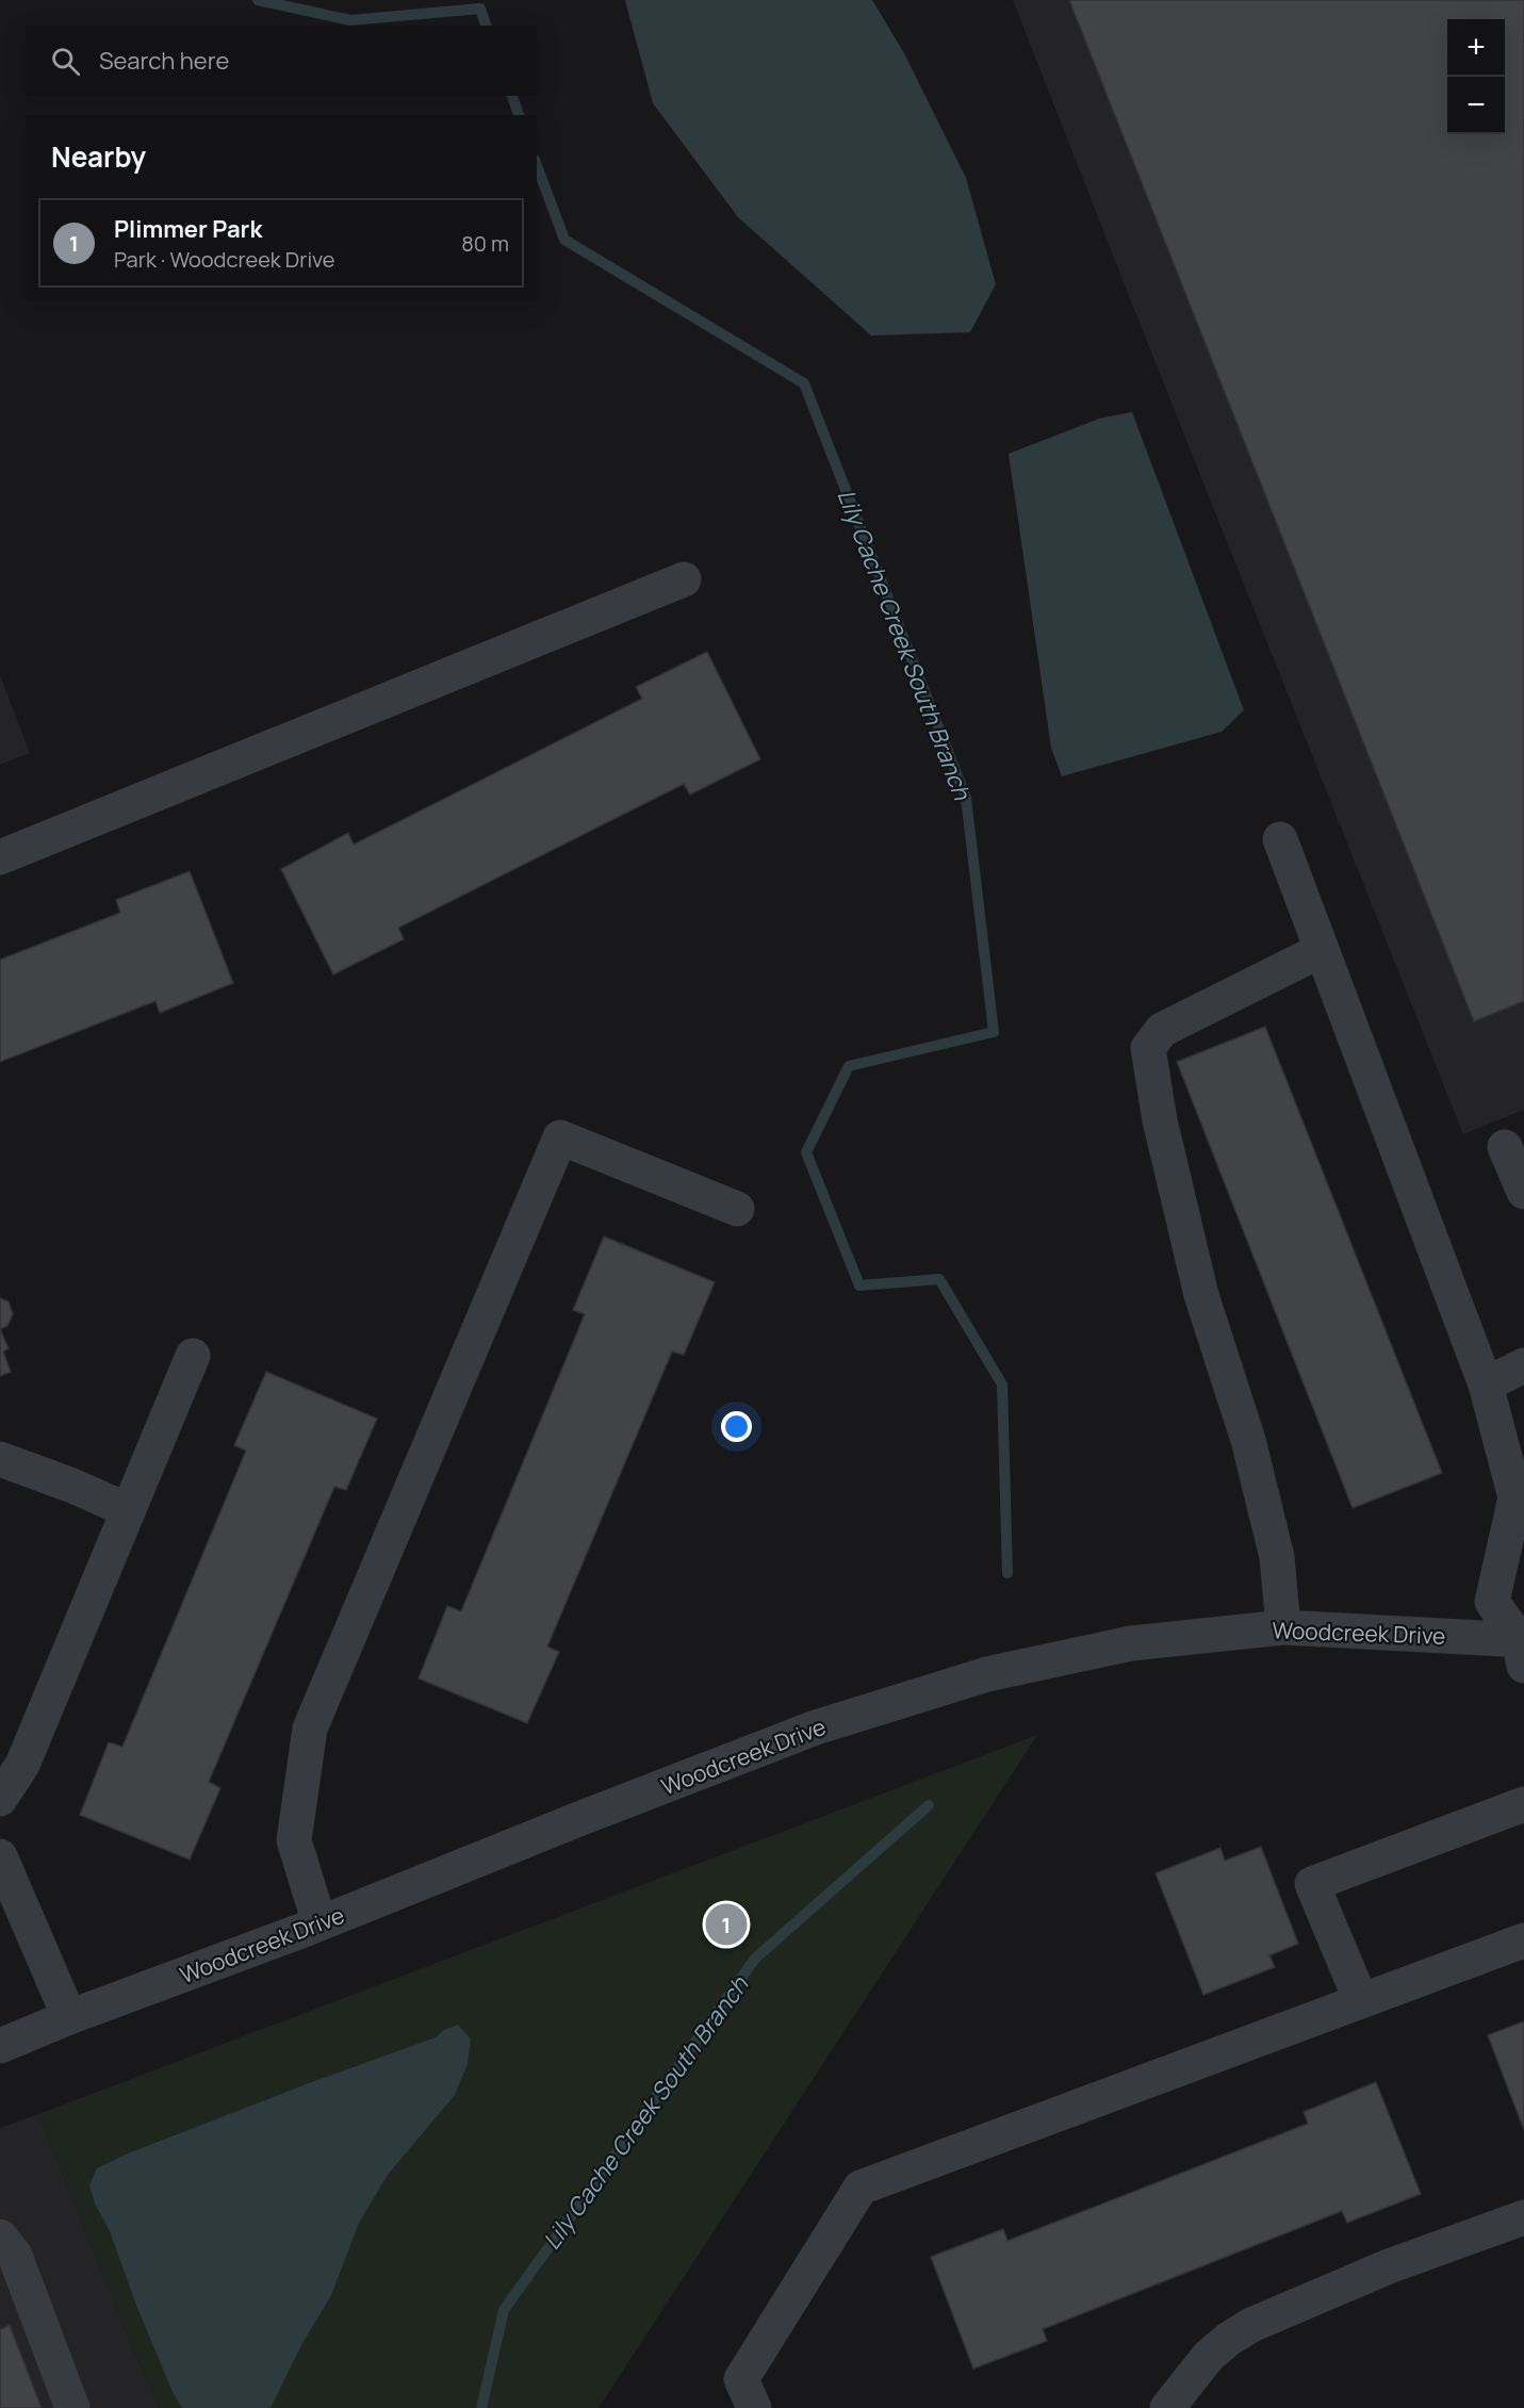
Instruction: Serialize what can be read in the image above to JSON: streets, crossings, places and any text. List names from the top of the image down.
{
  "streets": {
    "street": ["Woodcreek Drive"]
  },
  "water": ["Lily Cache Creek South Branch"],
  "page": {
    "map_buttons": ["+", "−"],
    "search": "Search here",
    "heading": "Nearby",
    "list": [
      {
        "mark": "1",
        "name": "Plimmer Park",
        "note": "Park · Woodcreek Drive",
        "value": "80 m"
      }
    ],
    "pins": "1"
  }
}
